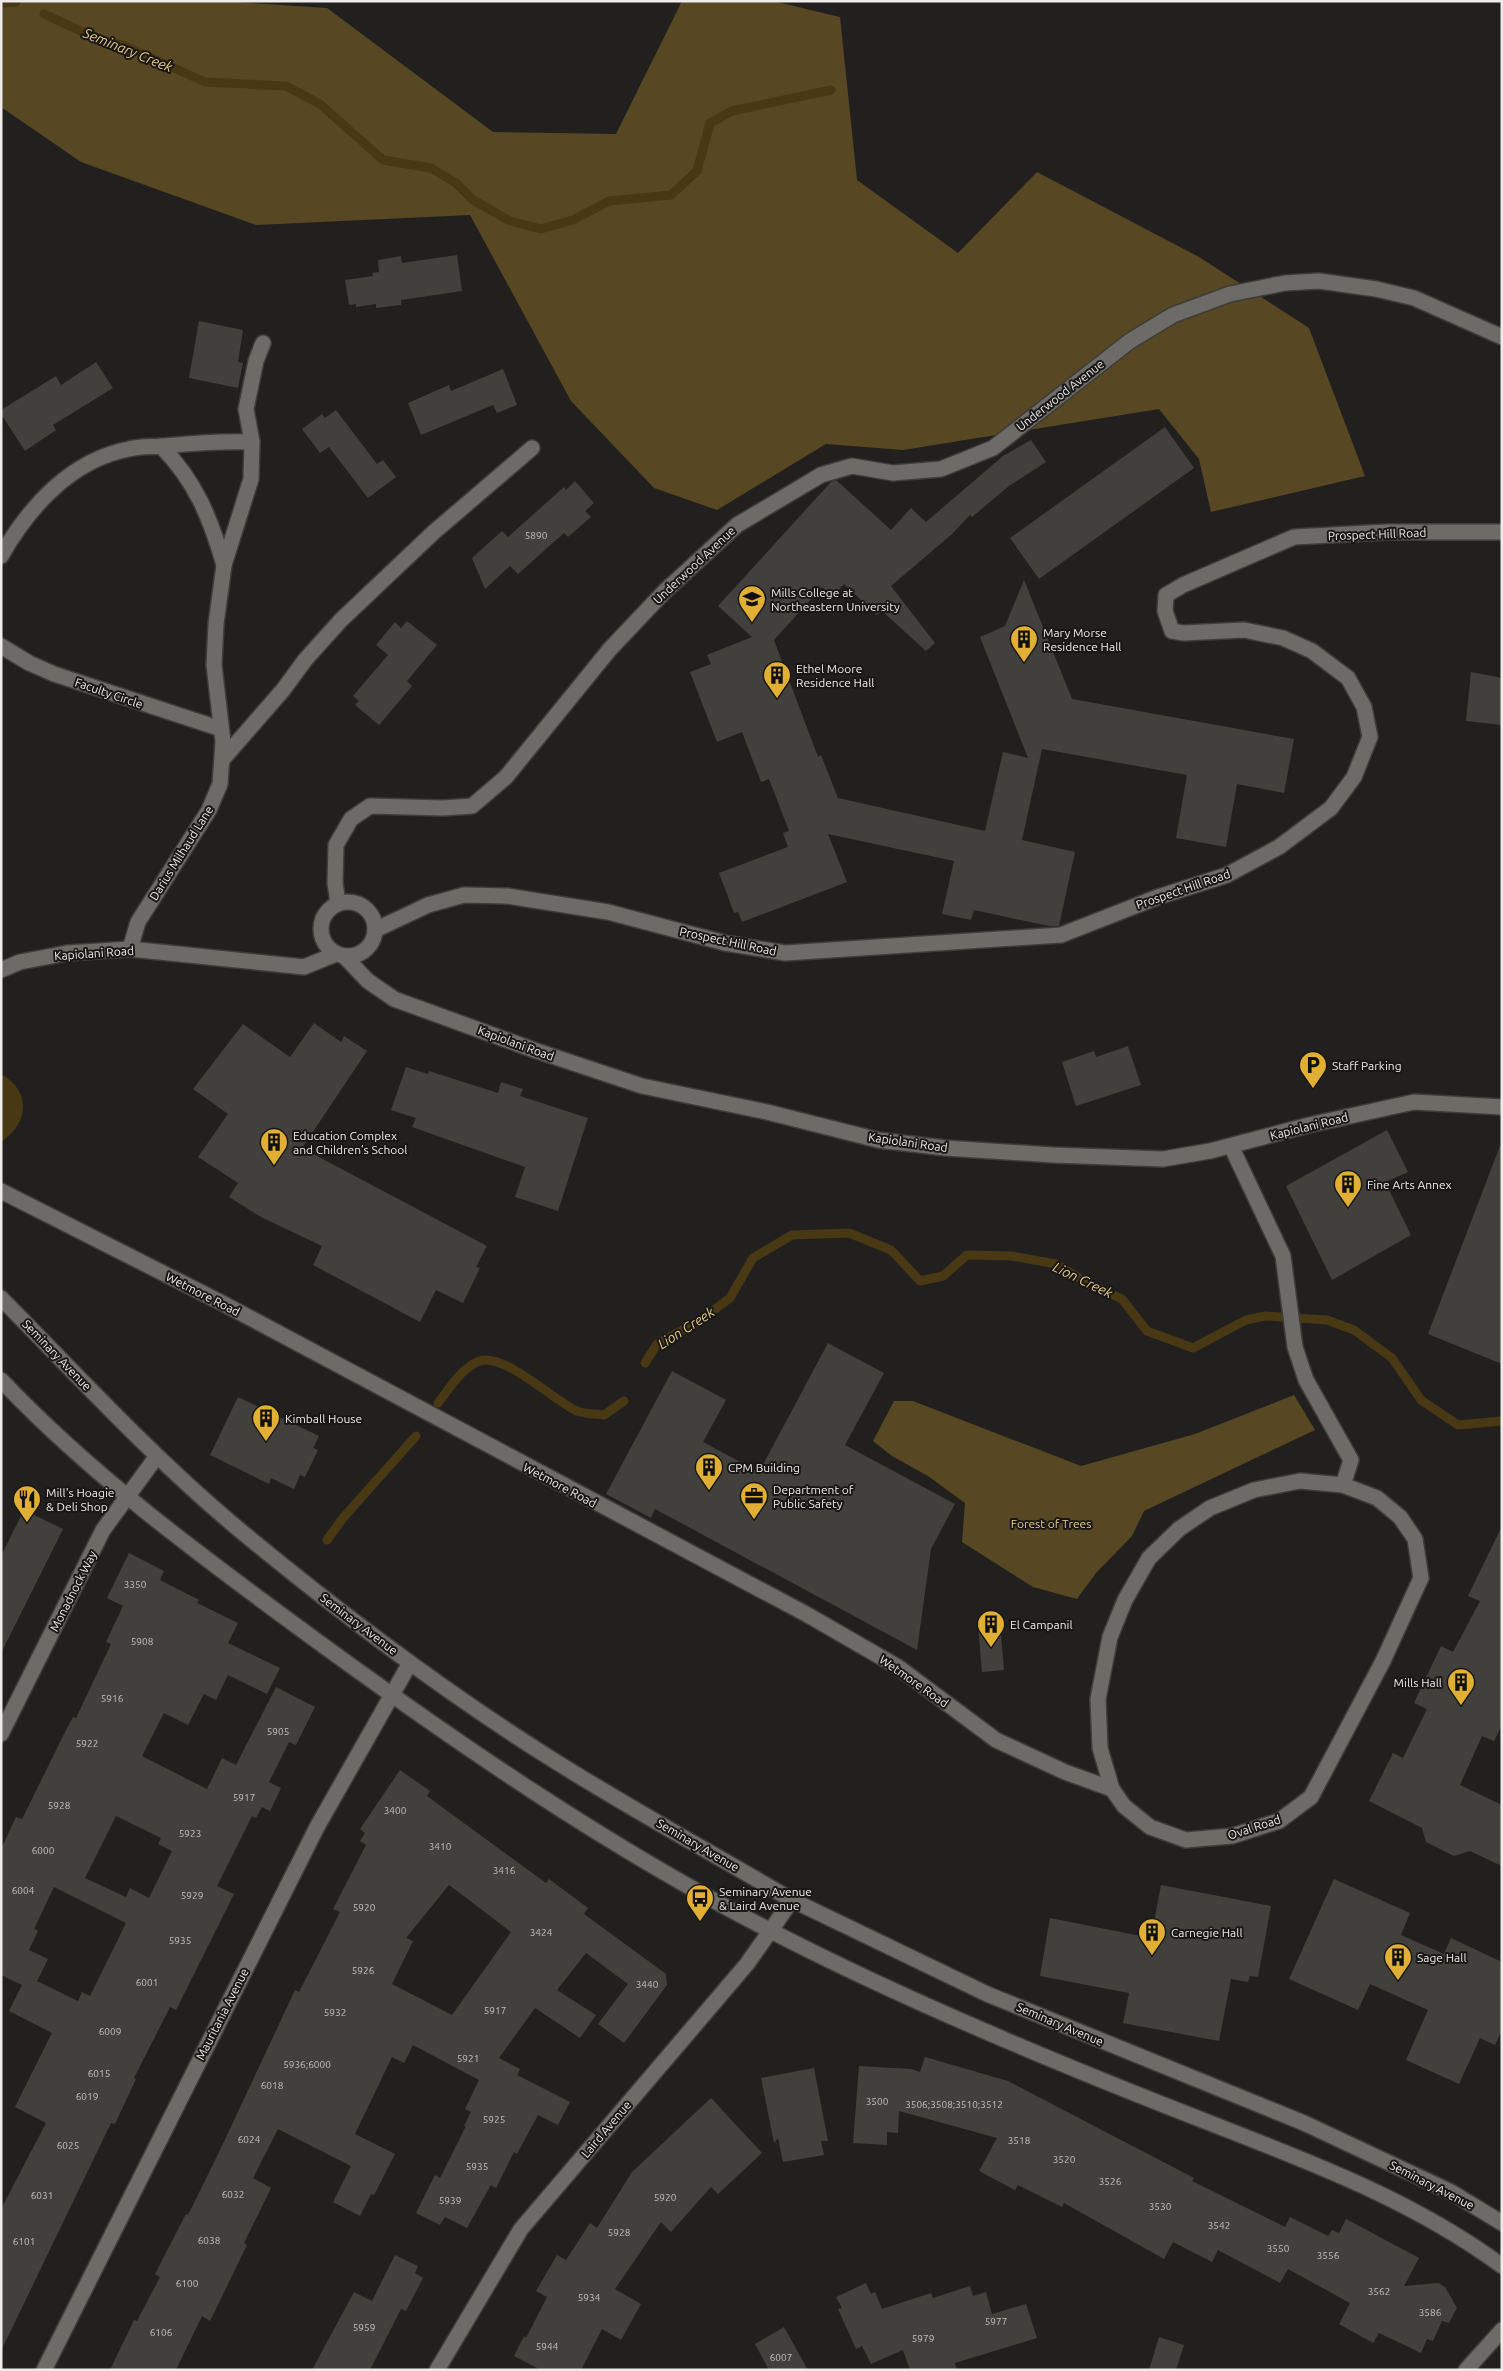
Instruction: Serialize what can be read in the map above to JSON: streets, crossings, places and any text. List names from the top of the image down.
{
  "streets": {
    "street": [
      "Underwood Avenue",
      "Prospect Hill Road",
      "Faculty Circle",
      "Darius Milhaud Lane",
      "Kapiolani Road",
      "Wetmore Road",
      "Seminary Avenue",
      "Monadnock Way",
      "Oval Road",
      "Mauritania Avenue",
      "Laird Avenue"
    ]
  },
  "crossings": [
    ["Underwood Avenue", "Prospect Hill Road"],
    ["Underwood Avenue", "Kapiolani Road"],
    ["Prospect Hill Road", "Kapiolani Road"],
    ["Faculty Circle", "Darius Milhaud Lane"],
    ["Darius Milhaud Lane", "Kapiolani Road"],
    ["Wetmore Road", "Oval Road"],
    ["Seminary Avenue", "Monadnock Way"],
    ["Seminary Avenue", "Mauritania Avenue"],
    ["Seminary Avenue", "Laird Avenue"]
  ],
  "water": ["Seminary Creek", "Lion Creek"],
  "parks": ["Forest of Trees"],
  "places": {
    "school or university": ["Mills College at Northeastern University"],
    "building": [
      "Mary Morse Residence Hall",
      "Ethel Moore Residence Hall",
      "Education Complex and Children’s School",
      "Fine Arts Annex",
      "Kimball House",
      "CPM Building",
      "El Campanil",
      "Mills Hall",
      "Carnegie Hall",
      "Sage Hall"
    ],
    "parking": ["Staff Parking"],
    "office": ["Department of Public Safety"],
    "restaurant": ["Mill's Hoagie & Deli Shop"],
    "bus stop": ["Seminary Avenue & Laird Avenue"]
  },
  "house_numbers": [
    "5890",
    "3350",
    "5908",
    "5916",
    "5905",
    "5922",
    "5917",
    "5928",
    "3400",
    "5923",
    "3410",
    "6000",
    "3416",
    "6004",
    "5929",
    "5920",
    "3424",
    "5935",
    "5926",
    "6001",
    "3440",
    "5917",
    "5932",
    "6009",
    "5921",
    "5936;6000",
    "6015",
    "6018",
    "6019",
    "3500",
    "3506;3508;3510;3512",
    "5925",
    "6024",
    "3518",
    "6025",
    "3520",
    "5935",
    "3526",
    "6032",
    "6031",
    "5920",
    "5939",
    "3530",
    "3542",
    "5928",
    "6038",
    "6101",
    "3550",
    "3556",
    "6100",
    "3562",
    "5934",
    "3586",
    "5977",
    "5959",
    "6106",
    "5979",
    "5944",
    "6007"
  ]
}
